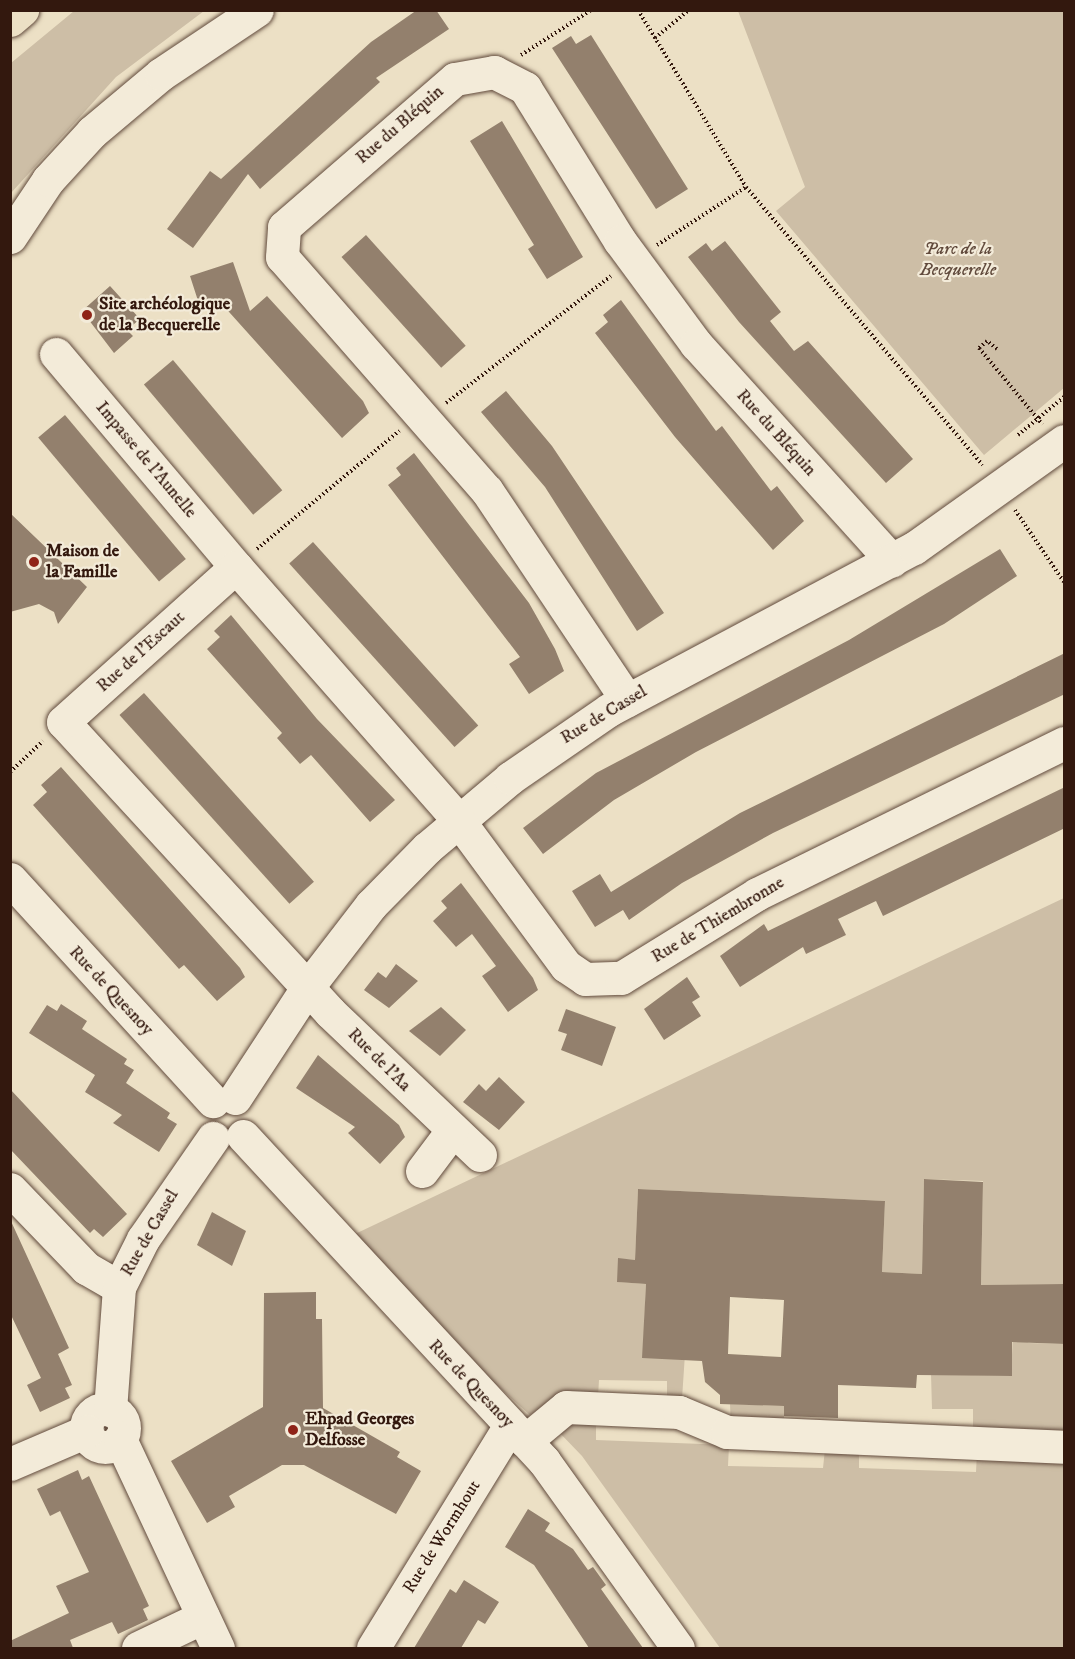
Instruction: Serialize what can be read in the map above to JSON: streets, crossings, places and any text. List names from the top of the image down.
{
  "streets": {
    "street": [
      "Rue du Bléquin",
      "Impasse de l'Aunelle",
      "Rue de l'Escaut",
      "Rue de Cassel",
      "Rue de Thiembronne",
      "Rue de Quesnoy",
      "Rue de l'Aa",
      "Rue de Wormhout"
    ]
  },
  "crossings": [
    ["Rue du Bléquin", "Rue de Cassel"],
    ["Impasse de l'Aunelle", "Rue de l'Escaut"],
    ["Rue de Cassel", "Rue de Thiembronne"],
    ["Rue de Cassel", "Rue de Quesnoy"],
    ["Rue de Cassel", "Rue de l'Aa"],
    ["Rue de Quesnoy", "Rue de Wormhout"]
  ],
  "parks": ["Parc de la Becquerelle"],
  "places": ["Site archéologique de la Becquerelle", "Maison de la Famille", "Ehpad Georges Delfosse"]
}
